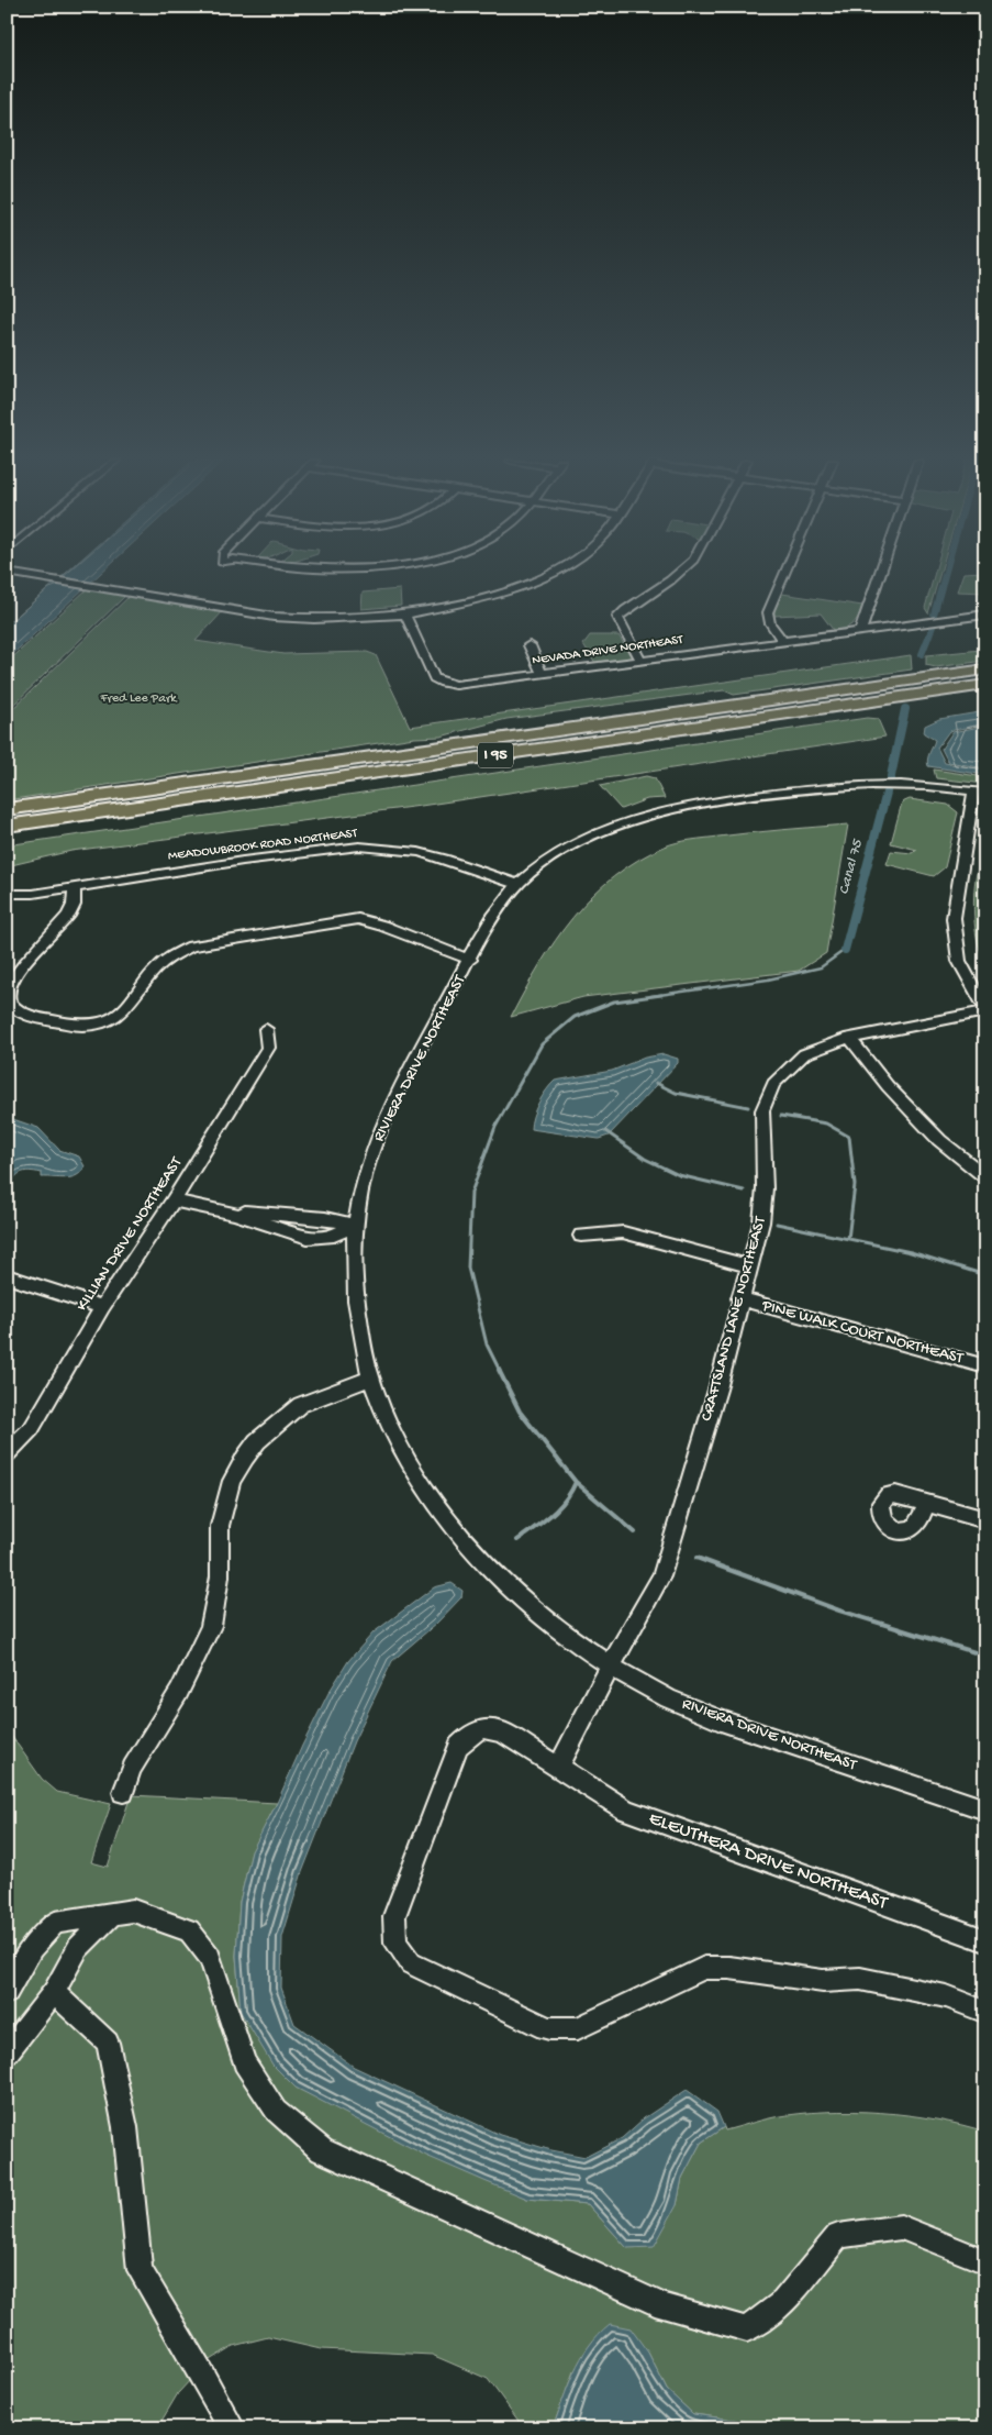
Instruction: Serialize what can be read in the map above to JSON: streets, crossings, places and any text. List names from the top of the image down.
{
  "streets": {
    "highway": ["I 95"],
    "street": [
      "NEVADA DRIVE NORTHEAST",
      "MEADOWBROOK ROAD NORTHEAST",
      "RIVIERA DRIVE NORTHEAST",
      "KILLIAN DRIVE NORTHEAST",
      "CRAFTSLAND LANE NORTHEAST",
      "PINE WALK COURT NORTHEAST",
      "ELEUTHERA DRIVE NORTHEAST"
    ]
  },
  "crossings": [
    ["MEADOWBROOK ROAD NORTHEAST", "RIVIERA DRIVE NORTHEAST"],
    ["RIVIERA DRIVE NORTHEAST", "CRAFTSLAND LANE NORTHEAST"],
    ["CRAFTSLAND LANE NORTHEAST", "PINE WALK COURT NORTHEAST"]
  ],
  "water": ["Canal 75"],
  "parks": ["Fred Lee Park"]
}
